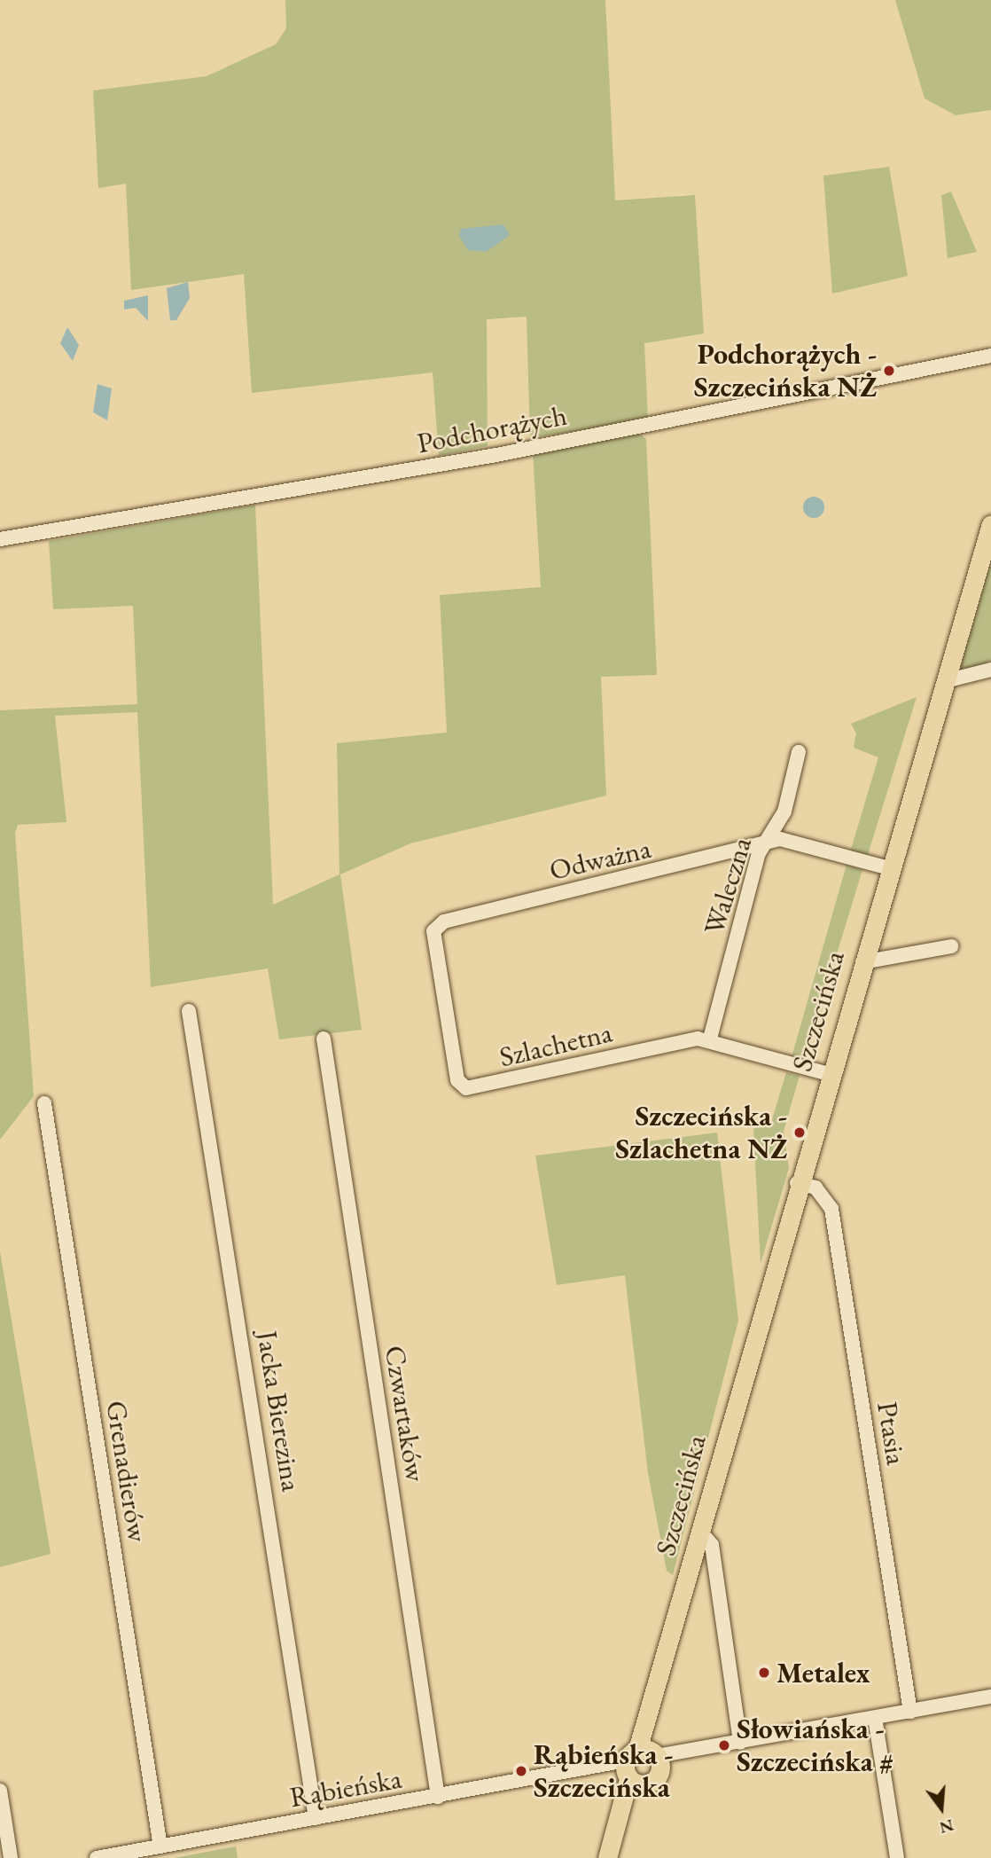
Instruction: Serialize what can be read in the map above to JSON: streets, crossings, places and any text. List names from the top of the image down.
{
  "streets": {
    "main road": ["Szczecińska"],
    "street": [
      "Podchorążych",
      "Odważna",
      "Waleczna",
      "Szlachetna",
      "Jacka Bierezina",
      "Czwartaków",
      "Ptasia",
      "Grenadierów",
      "Rąbieńska"
    ]
  },
  "crossings": [
    ["Odważna", "Waleczna"],
    ["Odważna", "Szlachetna"],
    ["Waleczna", "Szlachetna"],
    ["Szczecińska", "Szlachetna"],
    ["Szczecińska", "Ptasia"],
    ["Szczecińska", "Rąbieńska"],
    ["Jacka Bierezina", "Rąbieńska"],
    ["Czwartaków", "Rąbieńska"],
    ["Ptasia", "Rąbieńska"],
    ["Grenadierów", "Rąbieńska"]
  ],
  "places": [
    "Podchorążych - Szczecińska NŻ",
    "Szczecińska - Szlachetna NŻ",
    "Metalex",
    "Słowiańska - Szczecińska #",
    "Rąbieńska - Szczecińska"
  ],
  "north": "bottom"
}
